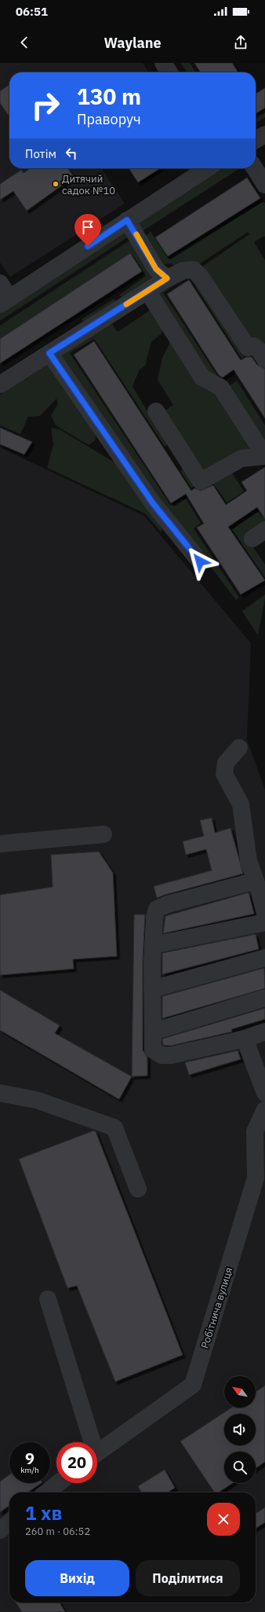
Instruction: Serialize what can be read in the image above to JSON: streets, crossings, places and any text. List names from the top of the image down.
{
  "streets": {
    "street": ["Робітнича вулиця"]
  },
  "places": ["Дитячий садок №10"],
  "north": "top left",
  "page": {
    "status": "06:51",
    "header": "Waylane",
    "turn": ["130 m", "Праворуч"],
    "then": "Потім",
    "speed": "9 km/h",
    "limit": "20",
    "heading": ["1 хв", "260 m · 06:52"],
    "buttons": ["Вихід", "Поділитися"]
  }
}
